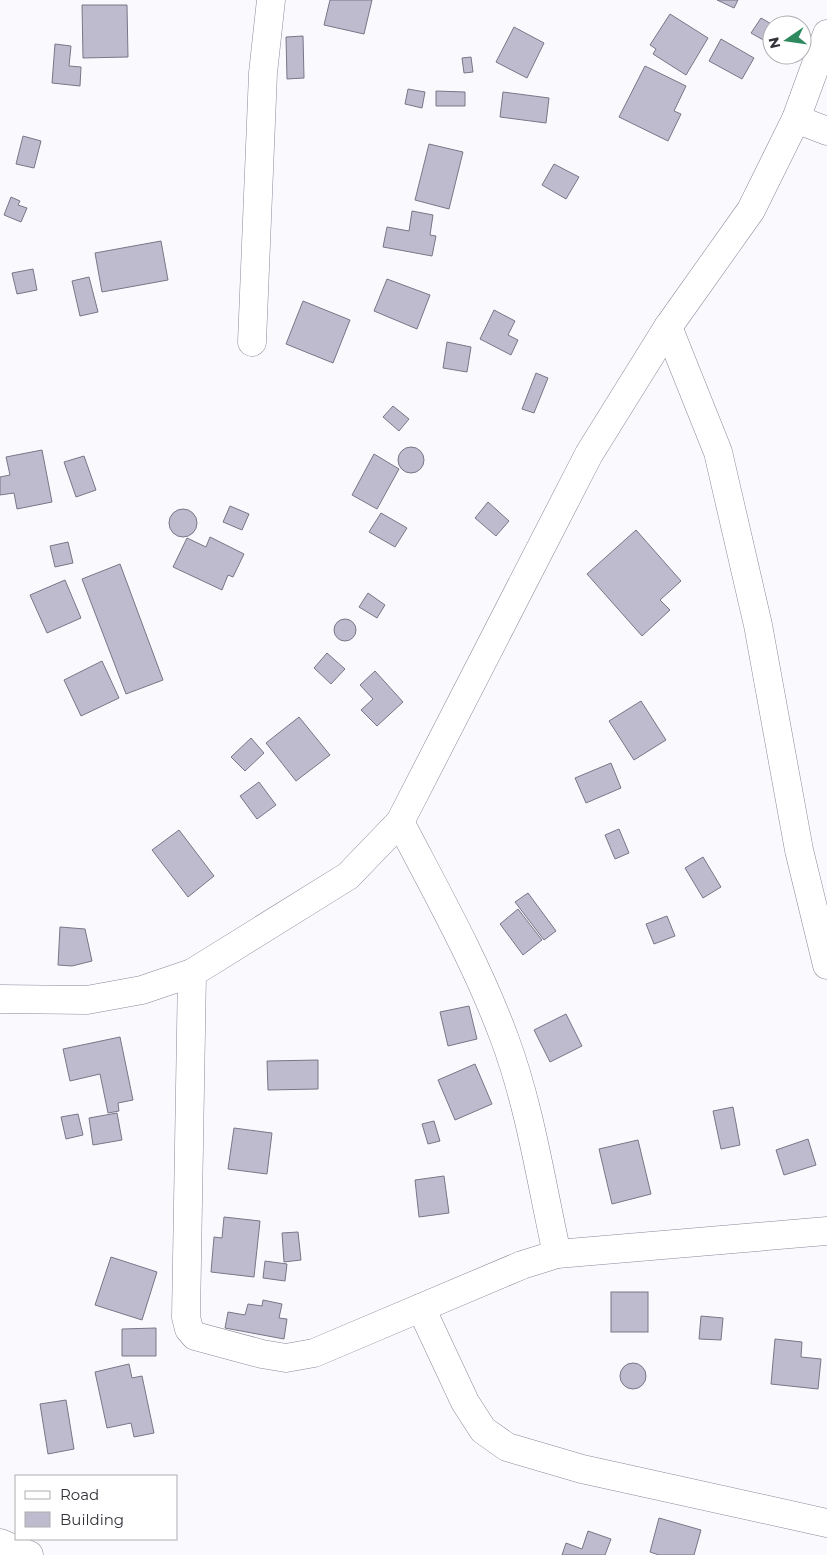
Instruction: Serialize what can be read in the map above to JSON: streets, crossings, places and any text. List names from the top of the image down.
{
  "legend": ["Road", "Building"],
  "north": "left"
}
